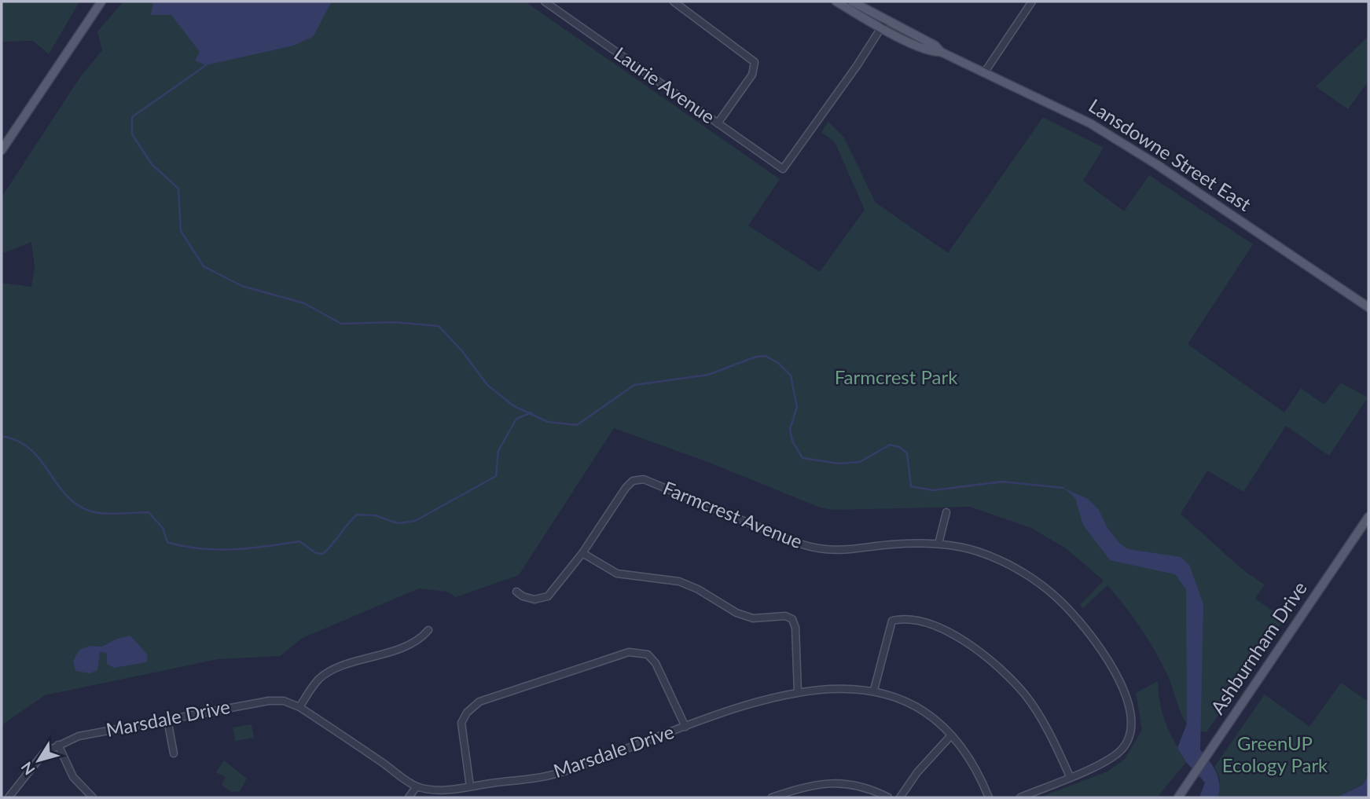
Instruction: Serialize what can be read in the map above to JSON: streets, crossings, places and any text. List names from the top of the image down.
{
  "streets": {
    "main road": ["Lansdowne Street East", "Ashburnham Drive"],
    "street": ["Laurie Avenue", "Farmcrest Avenue", "Marsdale Drive"]
  },
  "crossings": [
    ["Laurie Avenue", "Lansdowne Street East"]
  ],
  "parks": ["Farmcrest Park", "GreenUP Ecology Park"],
  "north": "bottom left"
}
